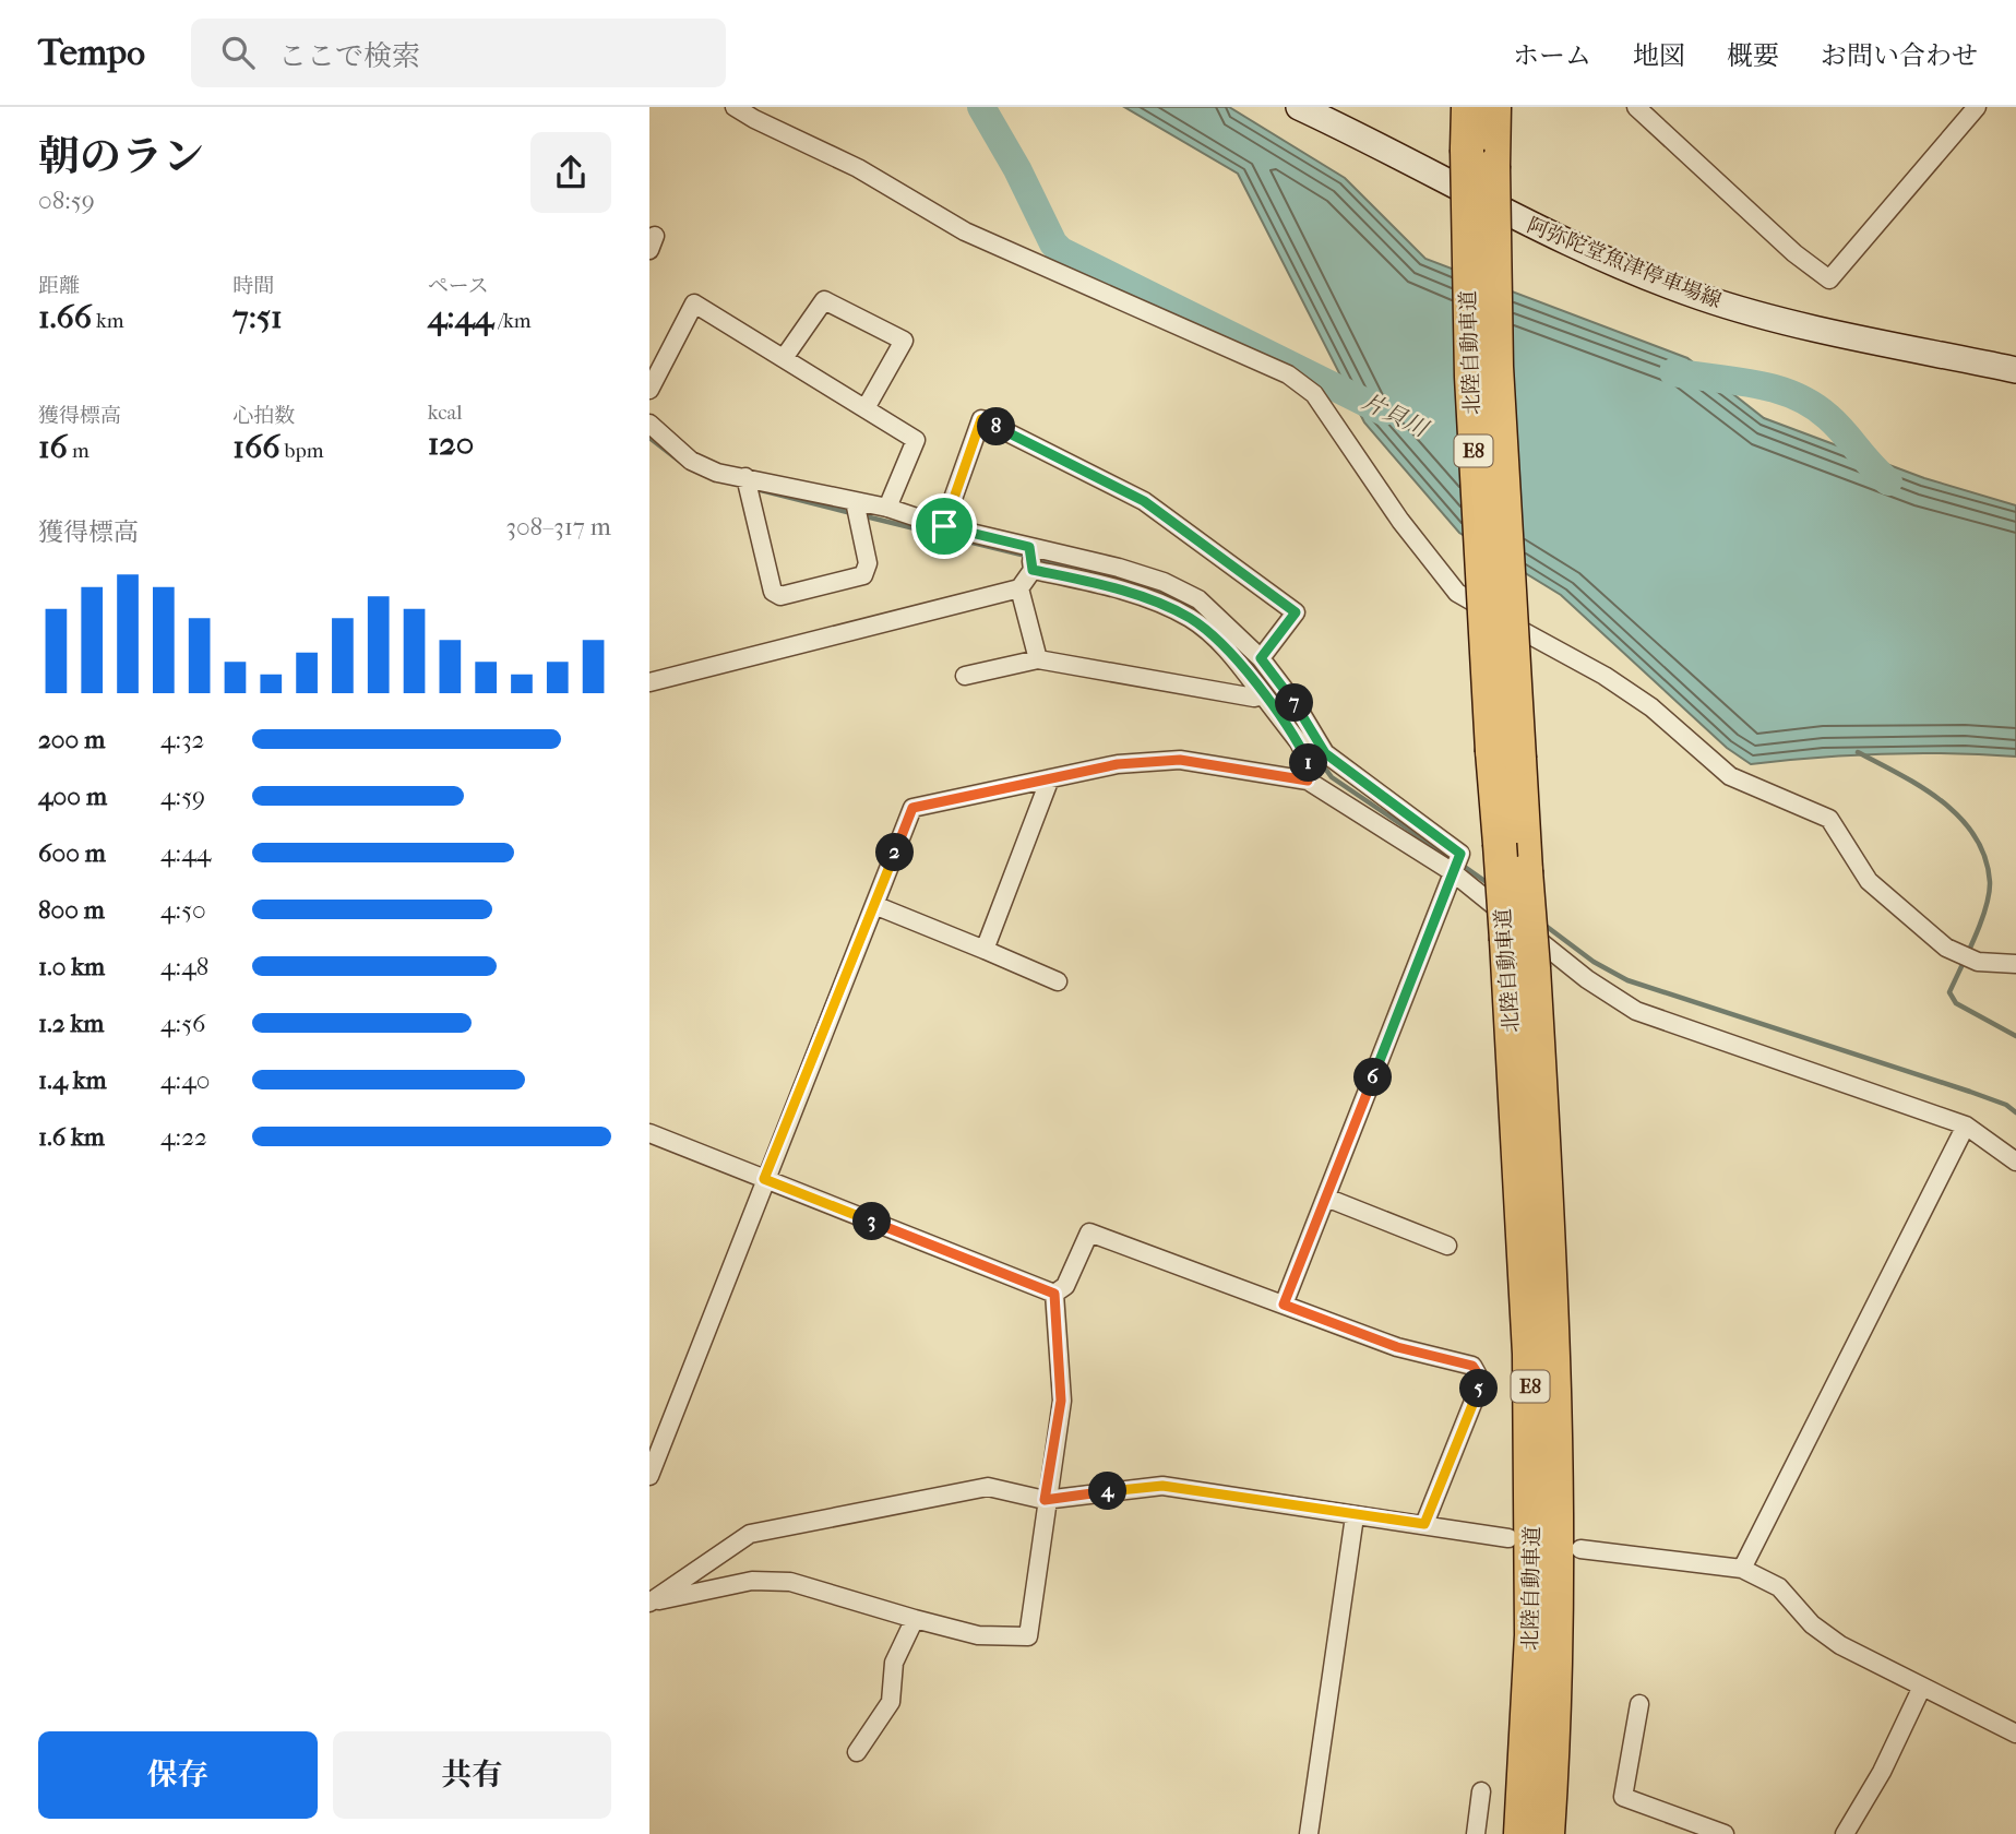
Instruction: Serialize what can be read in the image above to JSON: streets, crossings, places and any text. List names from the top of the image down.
{
  "streets": {
    "highway": ["北陸自動車道", "E8"],
    "main road": ["阿弥陀堂魚津停車場線"]
  },
  "water": ["片貝川"],
  "page": {
    "header": "Tempo",
    "search": "ここで検索",
    "nav": [
      "ホーム",
      "地図",
      "概要",
      "お問い合わせ"
    ],
    "heading": ["朝のラン", "08:59"],
    "stats": [
      ["距離", "1.66 km"],
      ["時間", "7:51"],
      ["ペース", "4:44 /km"],
      ["獲得標高", "16 m"],
      ["心拍数", "166 bpm"],
      ["kcal", "120"]
    ],
    "pins": [
      "8",
      "7",
      "1",
      "2",
      "6",
      "3",
      "5",
      "4"
    ],
    "chart": ["獲得標高", "308–317 m"],
    "list": [
      {
        "name": "200 m",
        "note": "4:32"
      },
      {
        "name": "400 m",
        "note": "4:59"
      },
      {
        "name": "600 m",
        "note": "4:44"
      },
      {
        "name": "800 m",
        "note": "4:50"
      },
      {
        "name": "1.0 km",
        "note": "4:48"
      },
      {
        "name": "1.2 km",
        "note": "4:56"
      },
      {
        "name": "1.4 km",
        "note": "4:40"
      },
      {
        "name": "1.6 km",
        "note": "4:22"
      }
    ],
    "buttons": ["保存", "共有"]
  }
}
